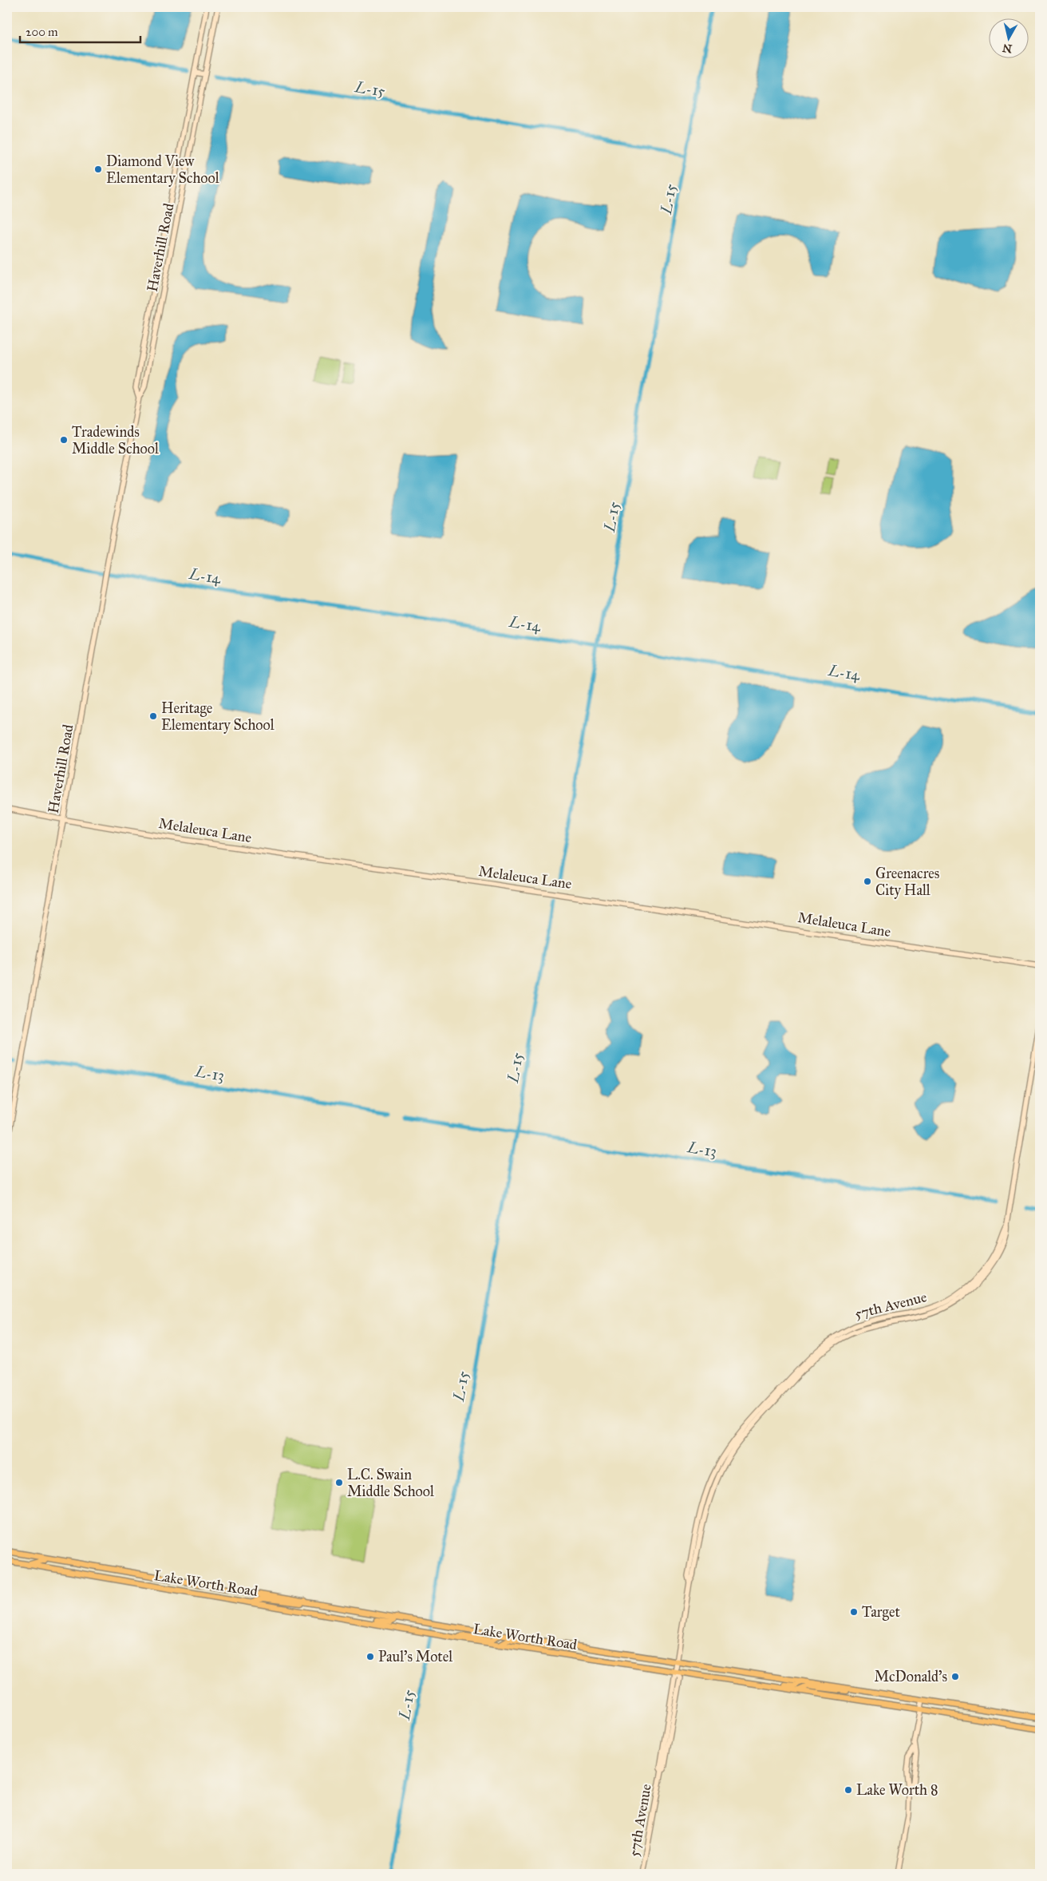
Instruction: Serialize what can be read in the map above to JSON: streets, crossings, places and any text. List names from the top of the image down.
{
  "streets": {
    "main road": ["Lake Worth Road"],
    "street": ["Haverhill Road", "Melaleuca Lane", "57th Avenue"]
  },
  "crossings": [
    ["Haverhill Road", "Melaleuca Lane"],
    ["57th Avenue", "Lake Worth Road"]
  ],
  "water": ["L-15", "L-14", "L-13"],
  "places": [
    "Diamond View Elementary School",
    "Tradewinds Middle School",
    "Heritage Elementary School",
    "Greenacres City Hall",
    "L.C. Swain Middle School",
    "Target",
    "Paul's Motel",
    "McDonald's",
    "Lake Worth 8"
  ],
  "scale_bar": "200 m",
  "north": "bottom"
}
